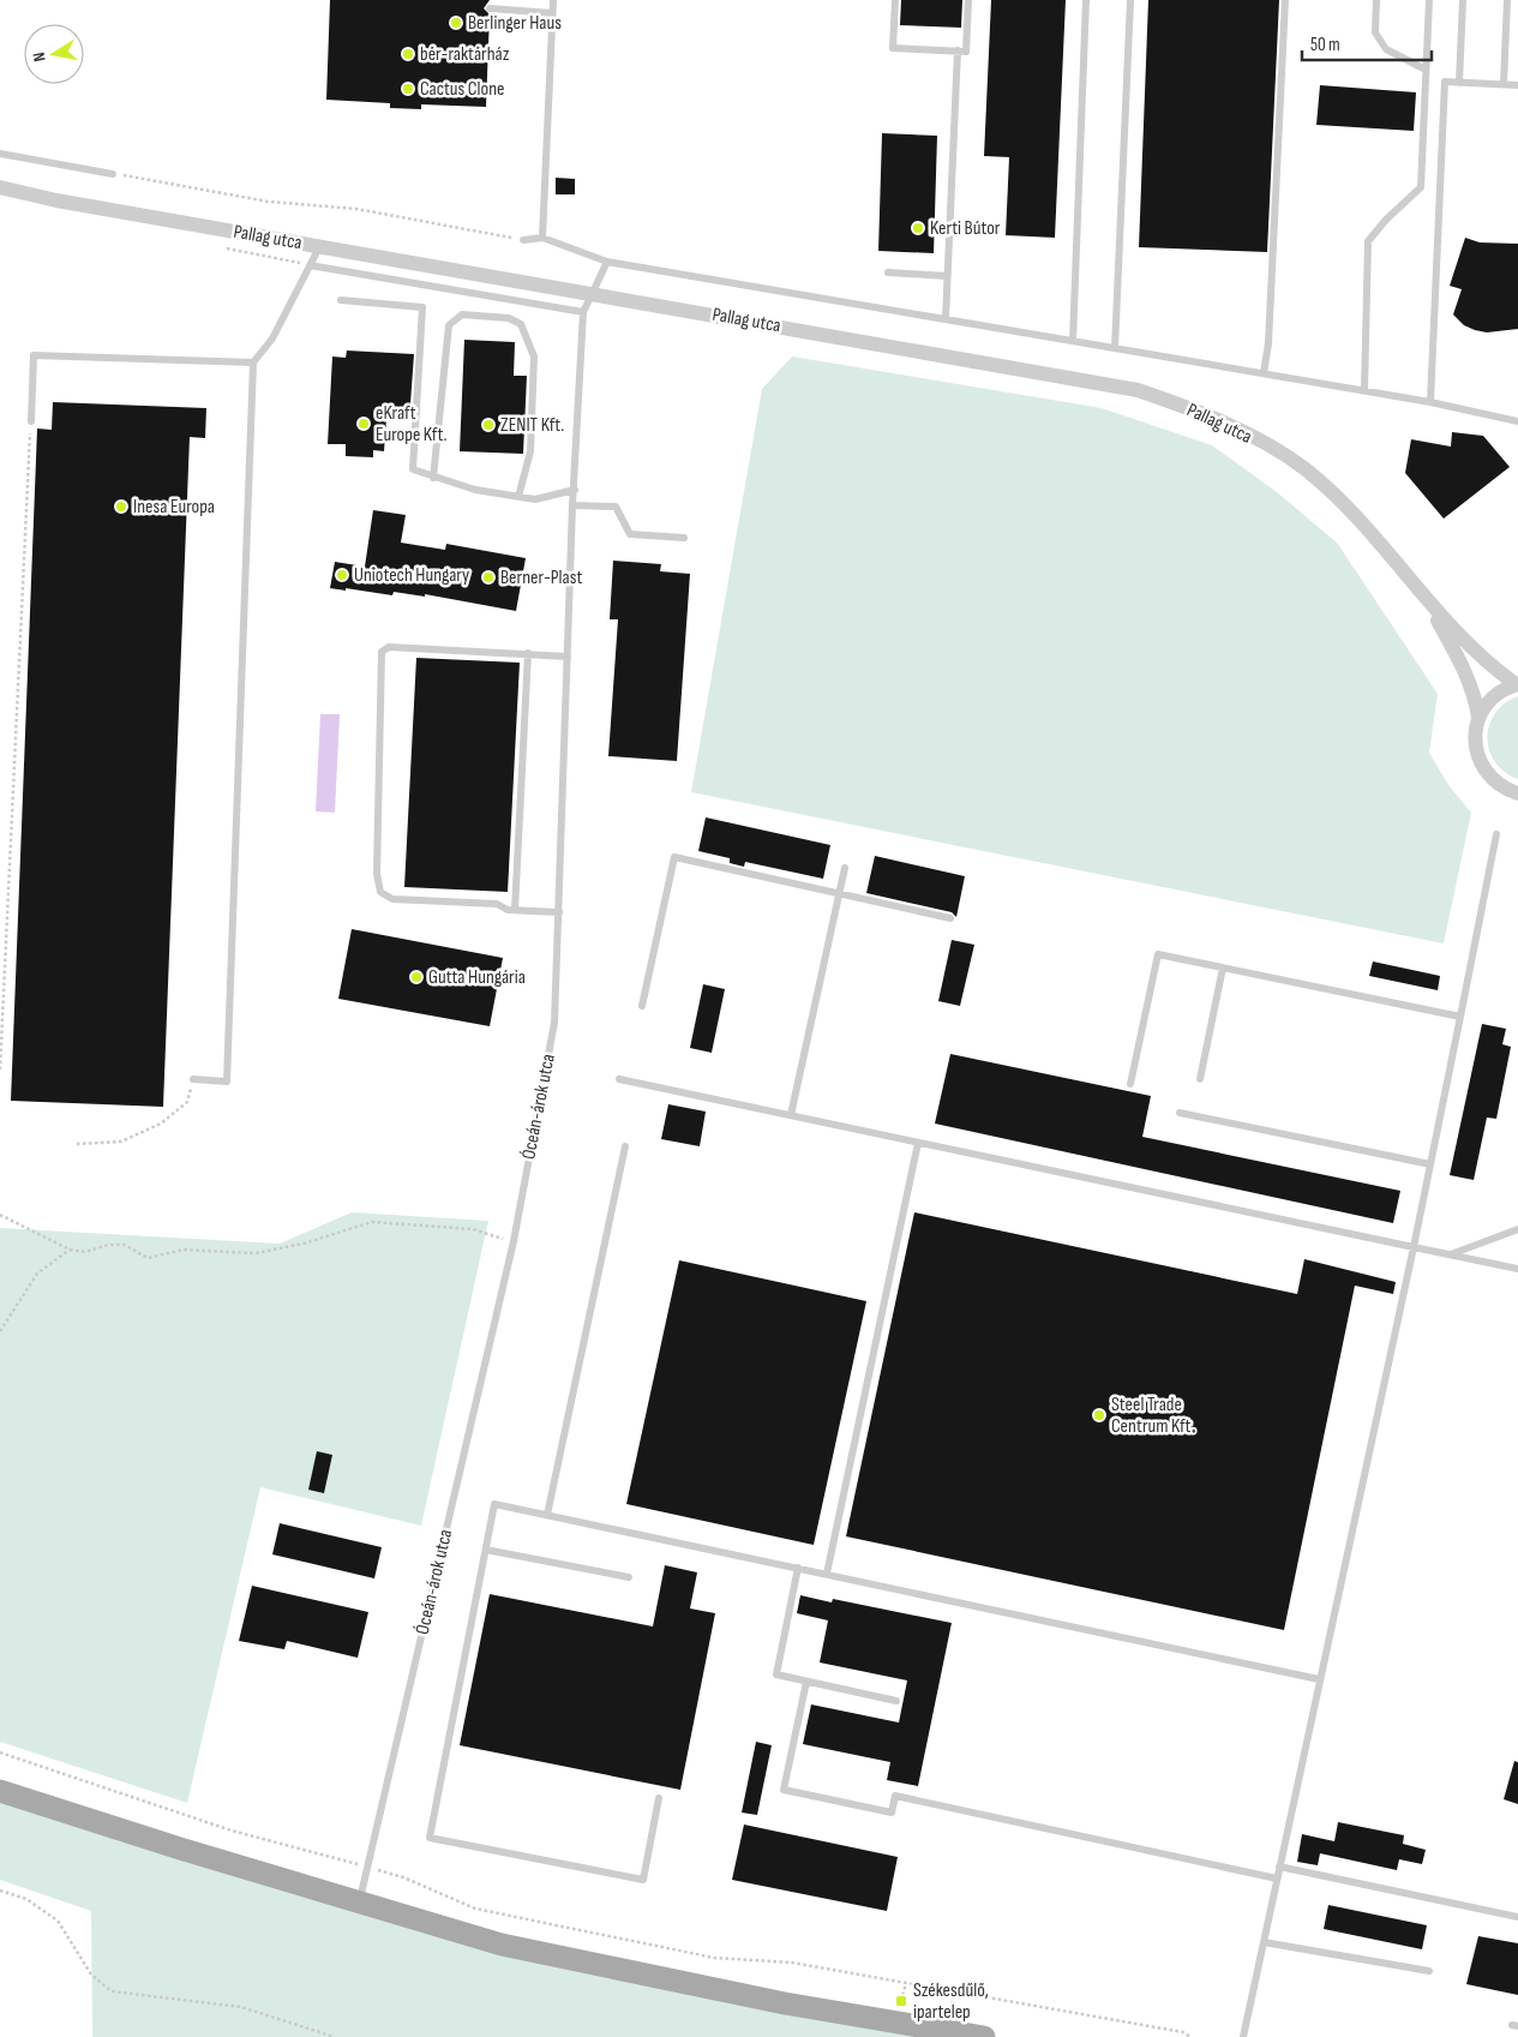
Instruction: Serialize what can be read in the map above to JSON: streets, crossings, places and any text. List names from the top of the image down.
{
  "streets": {
    "street": ["Pallag utca"],
    "lane": ["Óceán-árok utca"]
  },
  "crossings": [
    ["Pallag utca", "Óceán-árok utca"]
  ],
  "places": {
    "other": [
      "Berlinger Haus",
      "bér-raktárház",
      "Cactus Clone",
      "Kerti Bútor",
      "eKraft Europe Kft.",
      "ZENIT Kft.",
      "Inesa Europa",
      "Uniotech Hungary",
      "Berner-Plast",
      "Gutta Hungária",
      "Steel Trade Centrum Kft."
    ],
    "transit": ["Székesdűlő, ipartelep"]
  },
  "scale_bar": "50 m",
  "north": "left"
}
